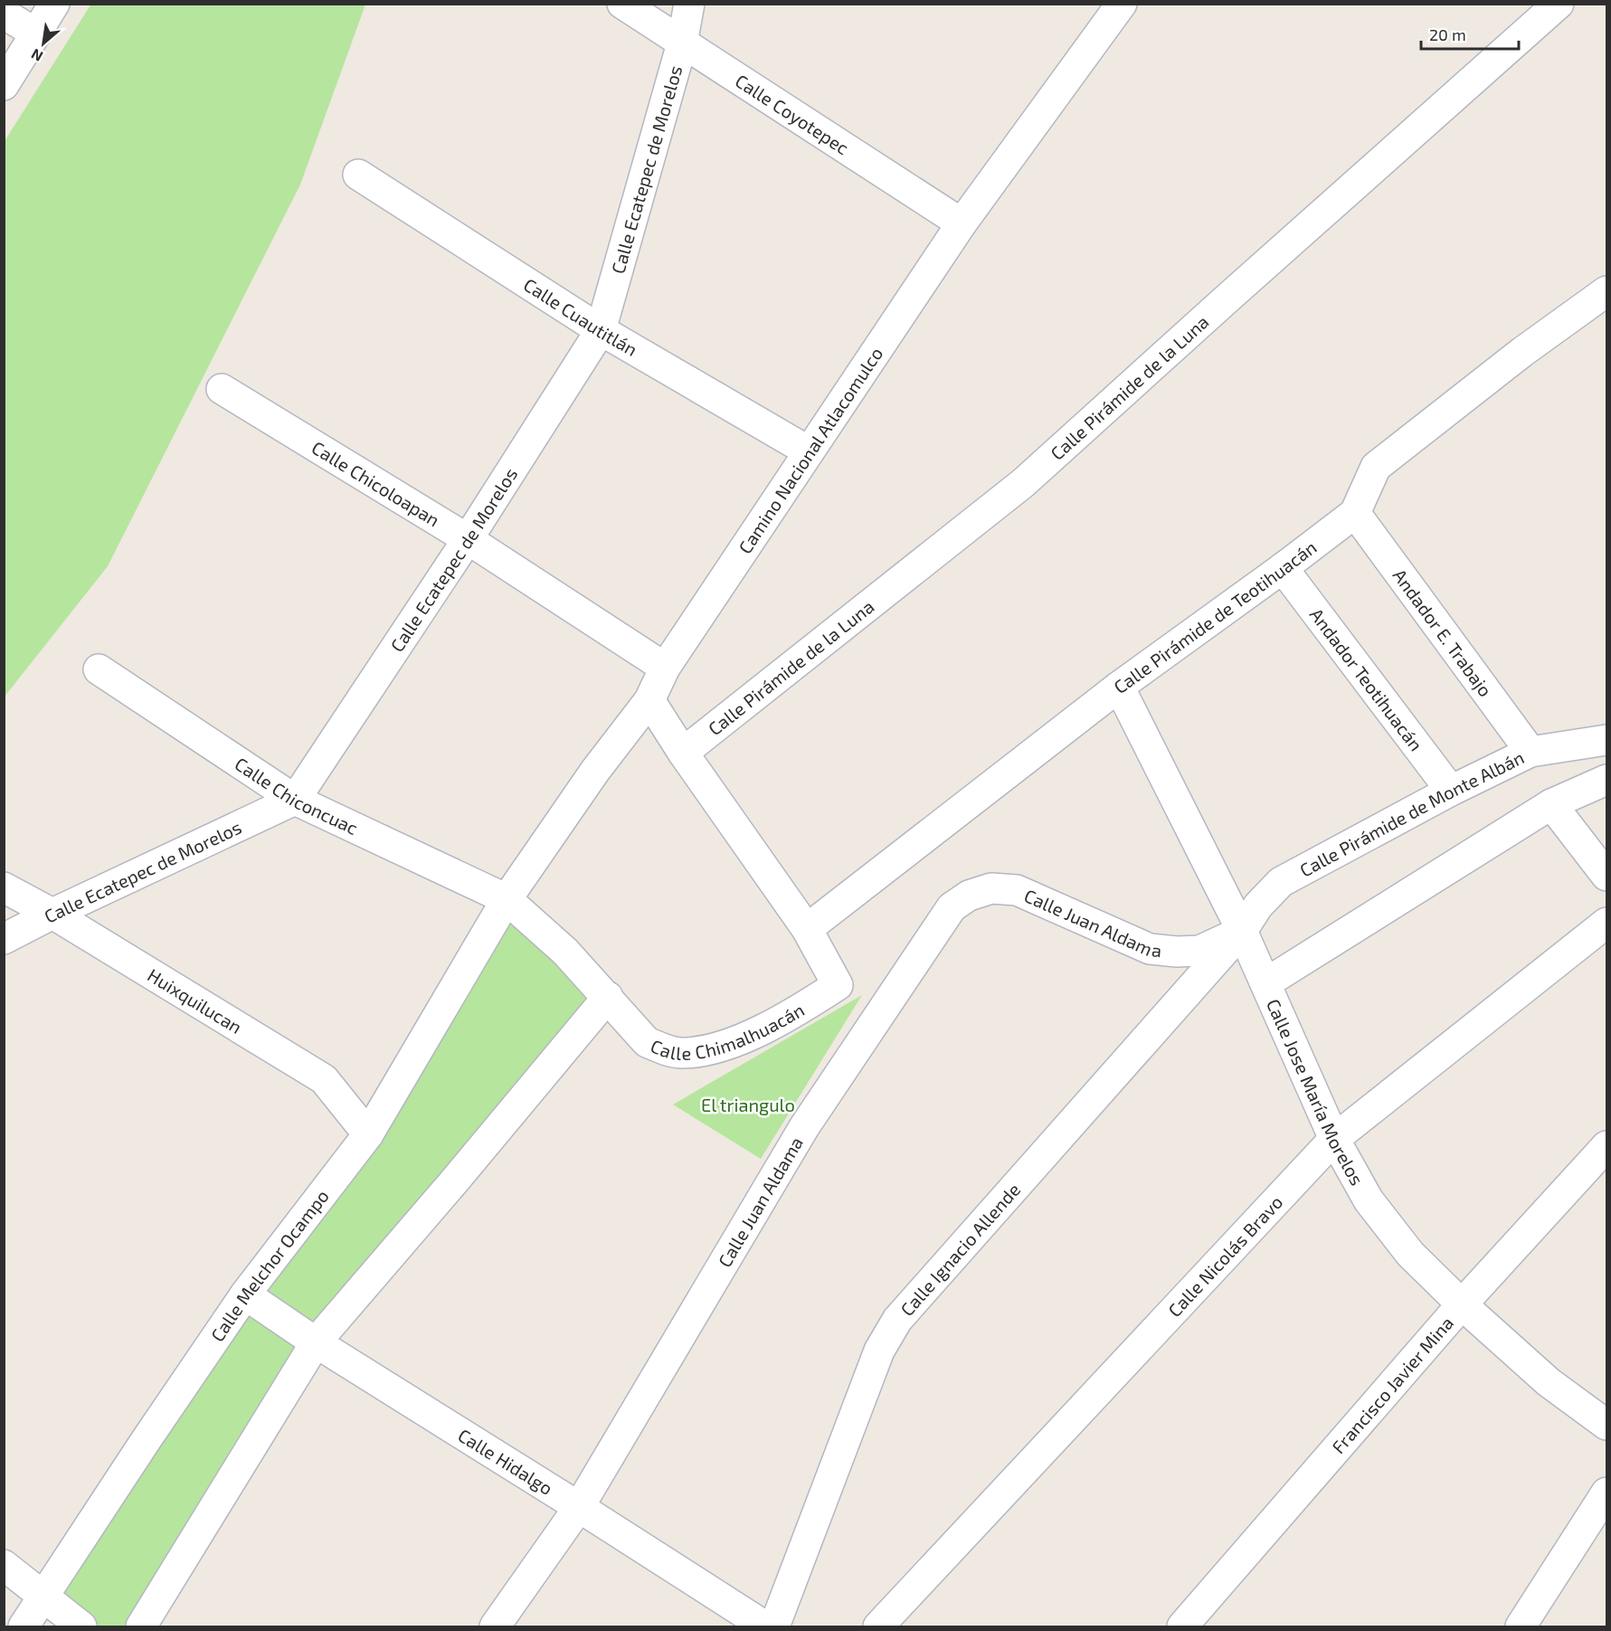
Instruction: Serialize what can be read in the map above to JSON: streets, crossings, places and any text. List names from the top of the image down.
{
  "streets": {
    "street": [
      "Calle Coyotepec",
      "Calle Ecatepec de Morelos",
      "Calle Cuautitlán",
      "Calle Pirámide de la Luna",
      "Camino Nacional Atlacomulco",
      "Calle Chicoloapan",
      "Calle Pirámide de Teotihuacán",
      "Andador E. Trabajo",
      "Andador Teotihuacán",
      "Calle Chiconcuac",
      "Calle Pirámide de Monte Albán",
      "Calle Juan Aldama",
      "Huixquilucan",
      "Calle Chimalhuacán",
      "Calle Jose María Morelos",
      "Calle Ignacio Allende",
      "Calle Nicolás Bravo",
      "Calle Melchor Ocampo",
      "Francisco Javier Mina",
      "Calle Hidalgo"
    ]
  },
  "crossings": [
    ["Calle Coyotepec", "Calle Ecatepec de Morelos"],
    ["Calle Coyotepec", "Camino Nacional Atlacomulco"],
    ["Calle Ecatepec de Morelos", "Calle Cuautitlán"],
    ["Calle Ecatepec de Morelos", "Calle Chicoloapan"],
    ["Calle Ecatepec de Morelos", "Calle Chiconcuac"],
    ["Calle Ecatepec de Morelos", "Huixquilucan"],
    ["Calle Cuautitlán", "Camino Nacional Atlacomulco"],
    ["Camino Nacional Atlacomulco", "Calle Chicoloapan"],
    ["Camino Nacional Atlacomulco", "Calle Chiconcuac"],
    ["Camino Nacional Atlacomulco", "Calle Chimalhuacán"],
    ["Camino Nacional Atlacomulco", "Calle Melchor Ocampo"],
    ["Calle Pirámide de Teotihuacán", "Andador E. Trabajo"],
    ["Calle Pirámide de Teotihuacán", "Andador Teotihuacán"],
    ["Calle Pirámide de Teotihuacán", "Calle Chimalhuacán"],
    ["Calle Pirámide de Teotihuacán", "Calle Jose María Morelos"],
    ["Andador E. Trabajo", "Calle Pirámide de Monte Albán"],
    ["Andador Teotihuacán", "Calle Pirámide de Monte Albán"],
    ["Calle Chiconcuac", "Calle Chimalhuacán"],
    ["Calle Chiconcuac", "Calle Melchor Ocampo"],
    ["Calle Pirámide de Monte Albán", "Calle Juan Aldama"],
    ["Calle Pirámide de Monte Albán", "Calle Jose María Morelos"],
    ["Calle Pirámide de Monte Albán", "Calle Ignacio Allende"],
    ["Calle Juan Aldama", "Calle Jose María Morelos"],
    ["Calle Juan Aldama", "Calle Ignacio Allende"],
    ["Calle Juan Aldama", "Calle Hidalgo"],
    ["Huixquilucan", "Calle Melchor Ocampo"],
    ["Calle Chimalhuacán", "Calle Melchor Ocampo"],
    ["Calle Jose María Morelos", "Calle Ignacio Allende"],
    ["Calle Jose María Morelos", "Calle Nicolás Bravo"],
    ["Calle Jose María Morelos", "Francisco Javier Mina"],
    ["Calle Melchor Ocampo", "Calle Hidalgo"]
  ],
  "parks": ["El triangulo"],
  "scale_bar": "20 m",
  "north": "bottom left"
}
